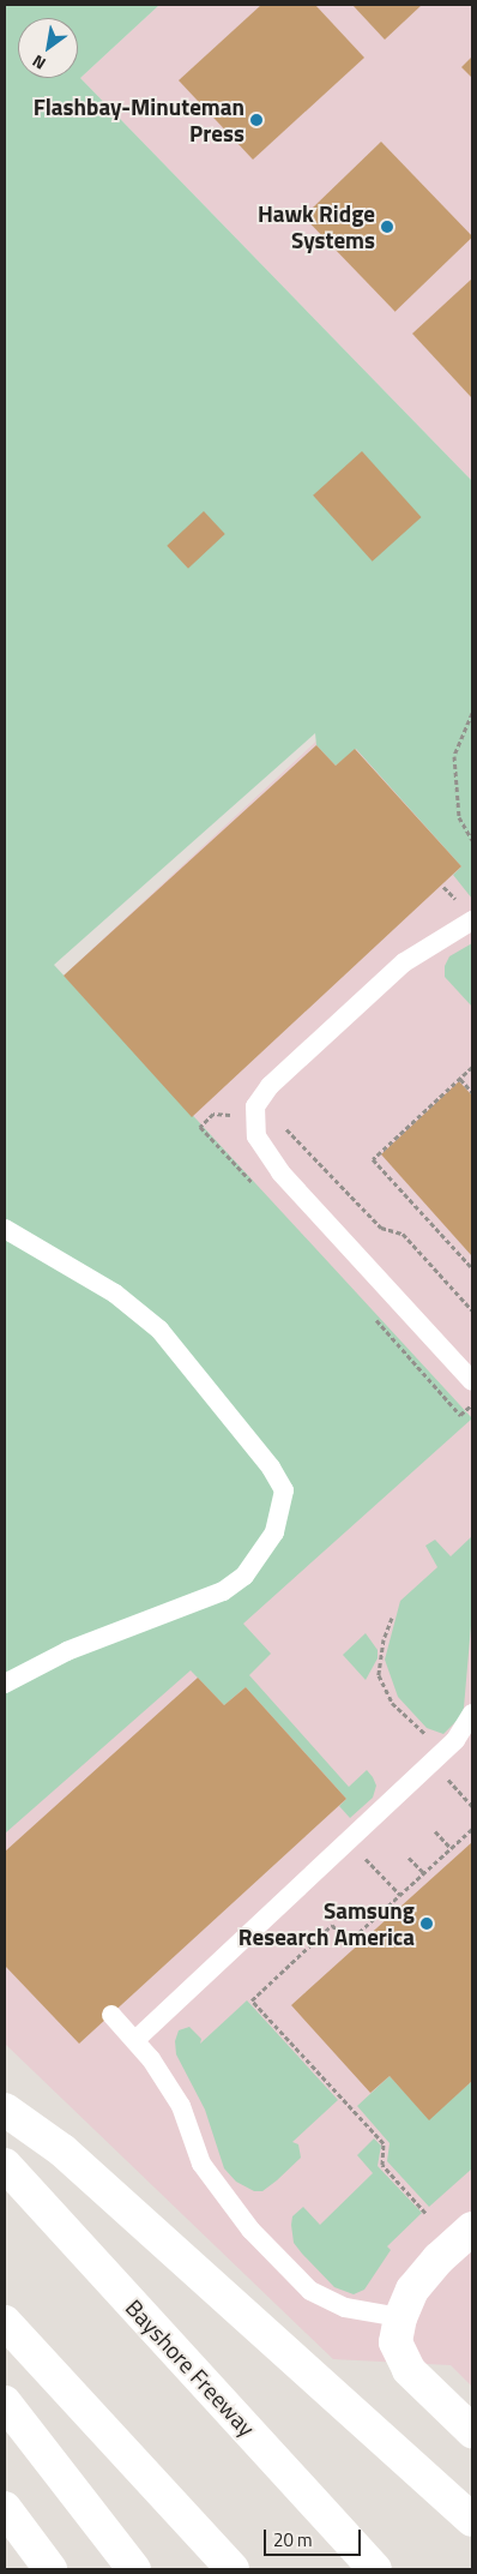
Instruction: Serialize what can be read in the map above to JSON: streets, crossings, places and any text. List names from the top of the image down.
{
  "streets": {
    "main road": ["Bayshore Freeway"]
  },
  "places": ["Flashbay-Minuteman Press", "Hawk Ridge Systems", "Samsung Research America"],
  "scale_bar": "20 m",
  "north": "bottom left"
}
